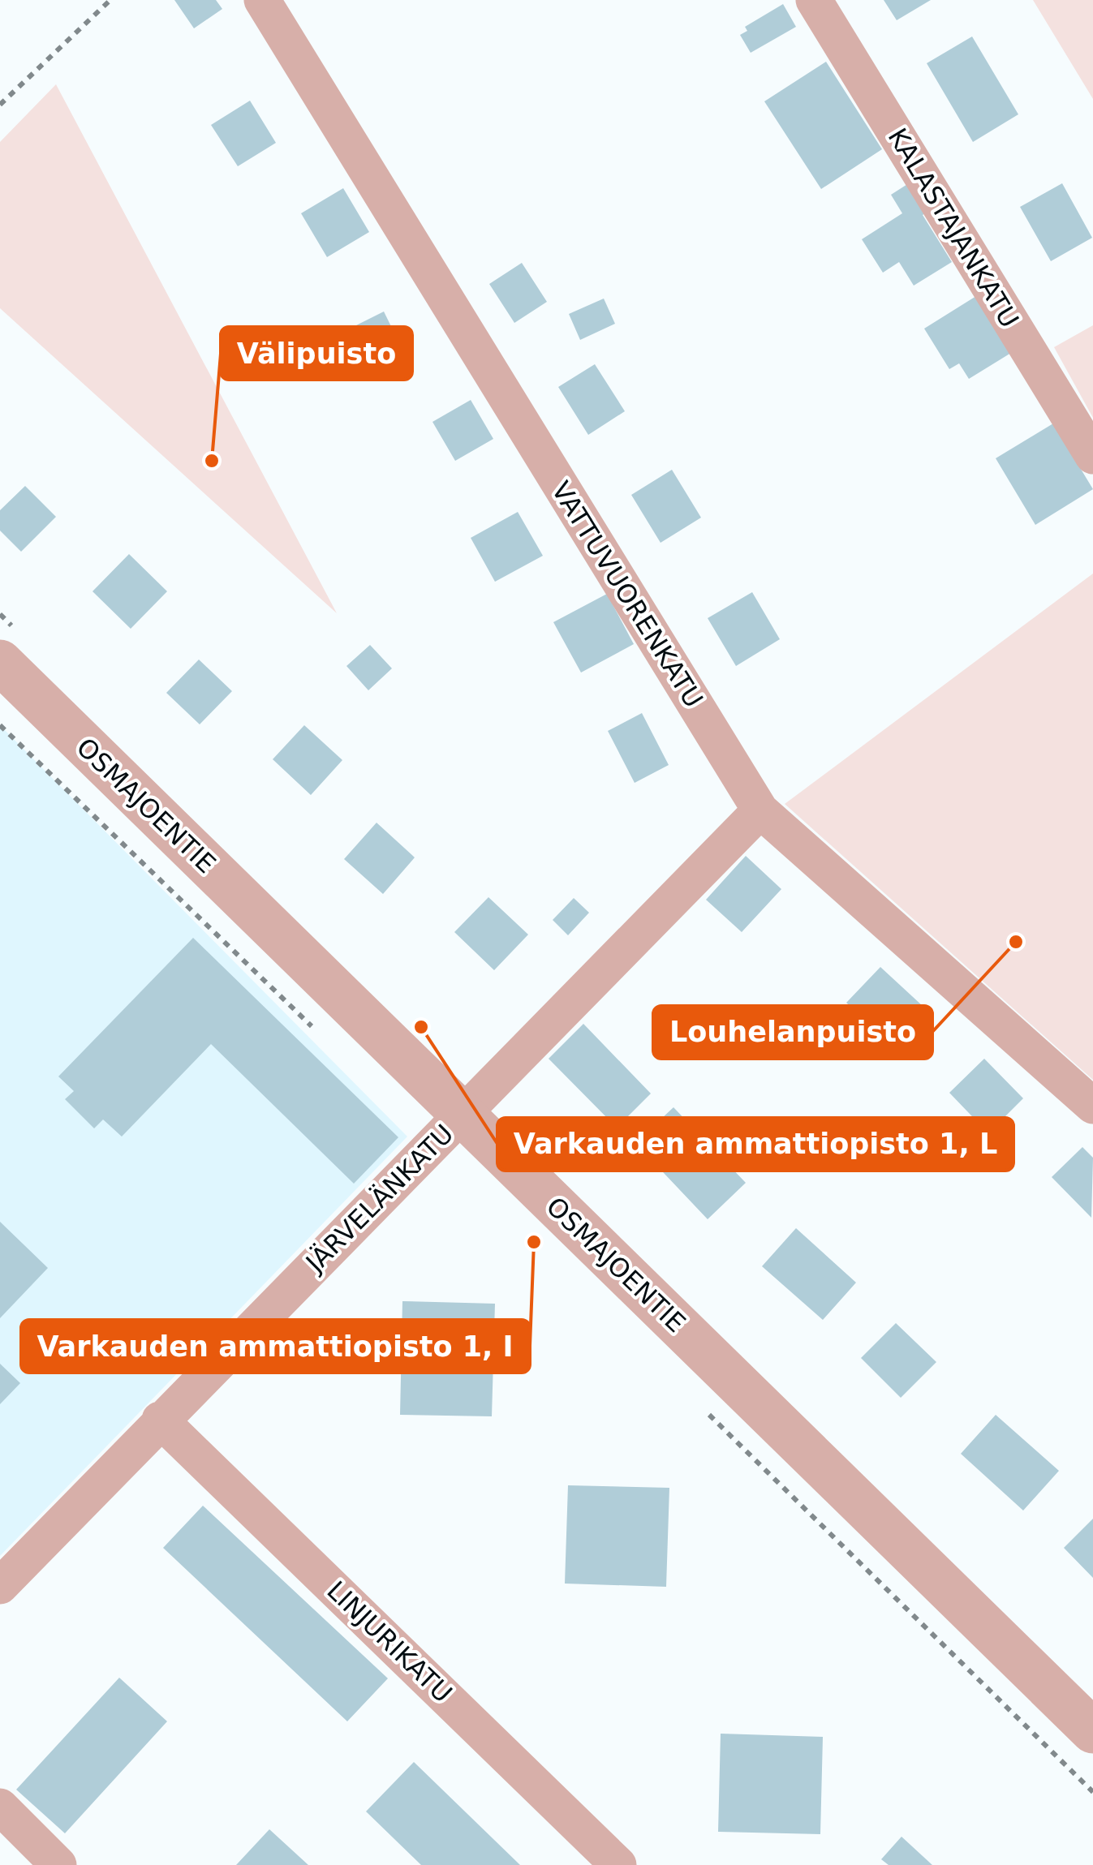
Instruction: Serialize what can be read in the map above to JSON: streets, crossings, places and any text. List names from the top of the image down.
{
  "streets": {
    "street": [
      "KALASTAJANKATU",
      "VATTUVUORENKATU",
      "OSMAJOENTIE",
      "JÄRVELÄNKATU",
      "LINJURIKATU"
    ]
  },
  "crossings": [
    ["VATTUVUORENKATU", "JÄRVELÄNKATU"],
    ["OSMAJOENTIE", "JÄRVELÄNKATU"],
    ["JÄRVELÄNKATU", "LINJURIKATU"]
  ],
  "places": [
    "Välipuisto",
    "Louhelanpuisto",
    "Varkauden ammattiopisto 1, L",
    "Varkauden ammattiopisto 1, I"
  ]
}
